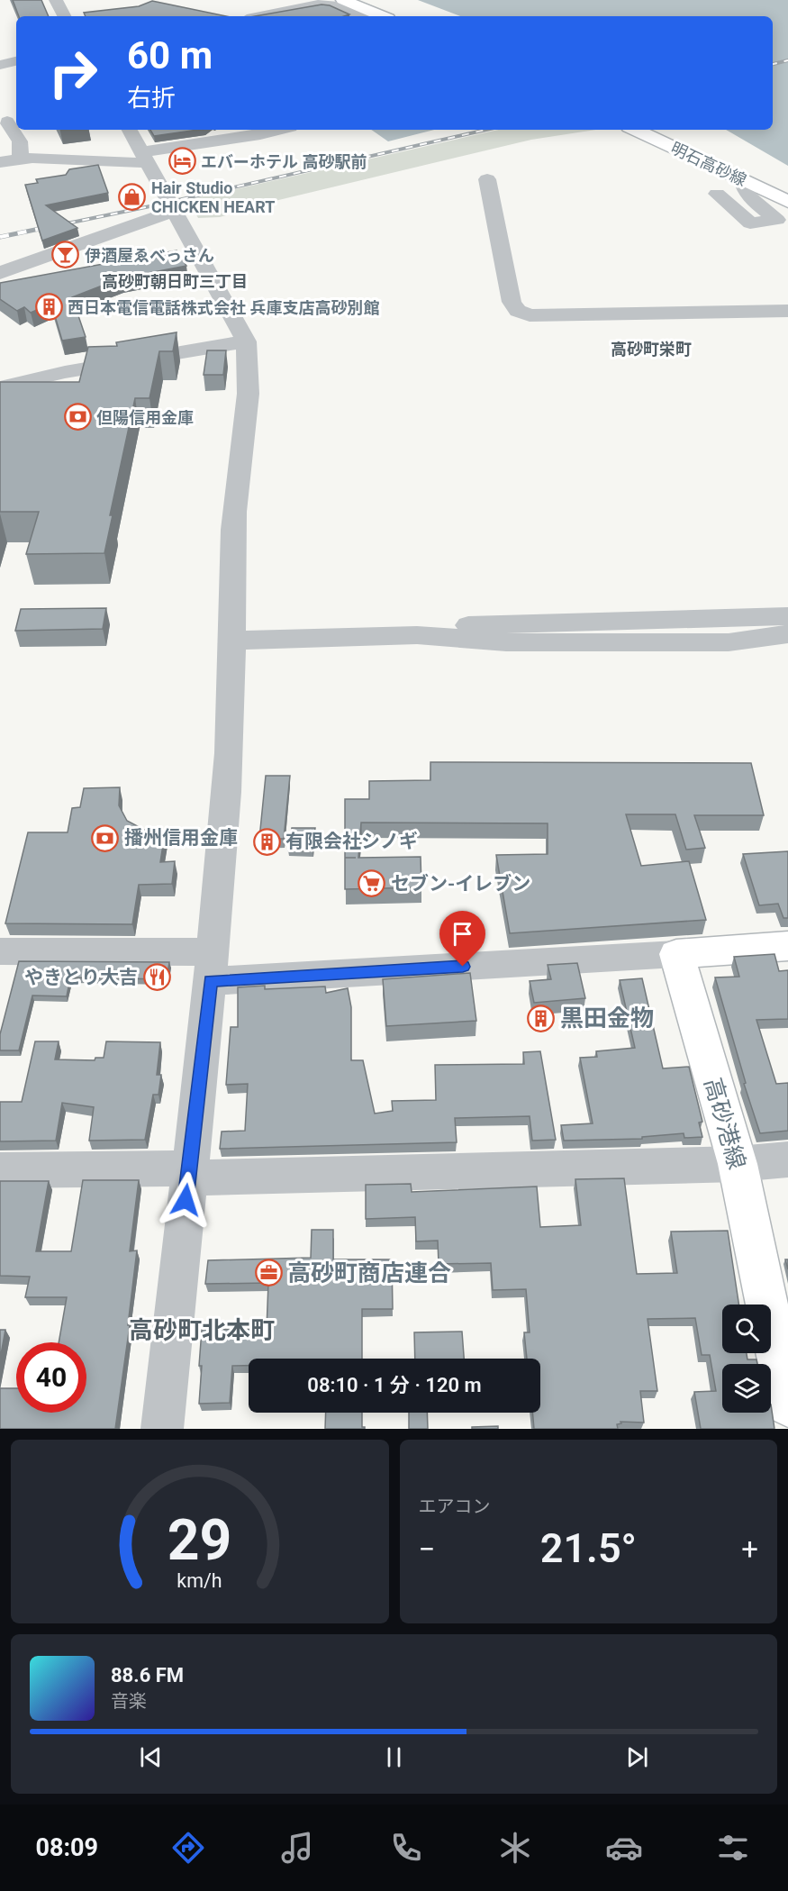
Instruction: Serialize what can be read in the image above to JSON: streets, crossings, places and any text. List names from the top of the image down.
{
  "streets": {
    "main road": ["明石高砂線", "高砂港線"]
  },
  "districts": ["高砂町朝日町三丁目", "高砂町栄町", "高砂町北本町"],
  "places": {
    "hotel": ["エバーホテル 高砂駅前"],
    "shop": ["Hair Studio CHICKEN HEART"],
    "bar": ["伊酒屋ゑべっさん"],
    "building": ["西日本電信電話株式会社 兵庫支店高砂別館", "有限会社シノギ", "黒田金物"],
    "bank": ["但陽信用金庫", "播州信用金庫"],
    "supermarket": ["セブン-イレブン"],
    "restaurant": ["やきとり大吉"],
    "office": ["高砂町商店連合"]
  },
  "page": {
    "turn": ["60 m", "右折"],
    "limit": "40",
    "trip": "08:10 · 1 分 · 120 m",
    "tile": "エアコン",
    "heat": ["−", "21.5°", "+"],
    "song": ["88.6 FM", "音楽"],
    "tabs": "08:09",
    "gauge": ["29", "km/h"]
  }
}
